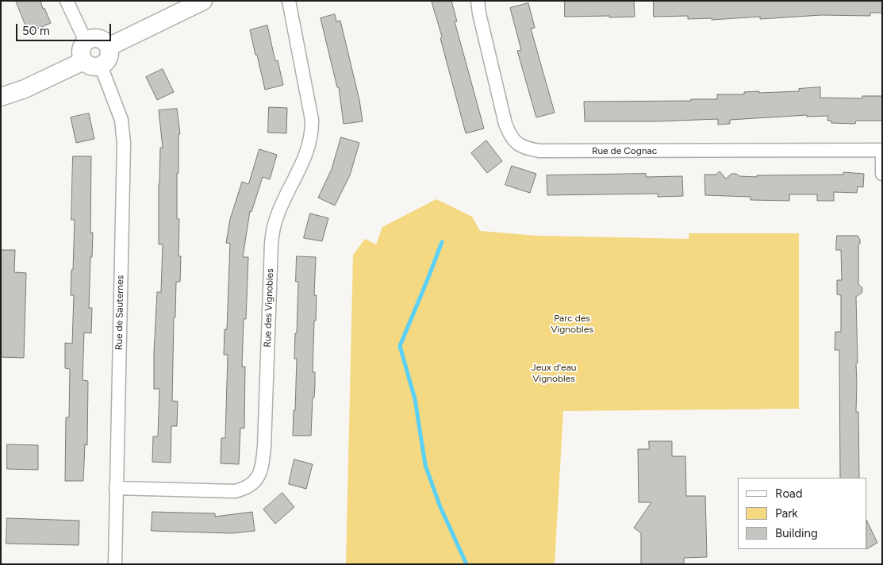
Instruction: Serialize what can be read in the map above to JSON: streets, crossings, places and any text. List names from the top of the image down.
{
  "streets": {
    "street": ["Rue de Cognac", "Rue des Vignobles", "Rue de Sauternes"]
  },
  "crossings": [
    ["Rue des Vignobles", "Rue de Sauternes"]
  ],
  "parks": ["Parc des Vignobles", "Jeux d'eau Vignobles"],
  "legend": ["Road", "Park", "Building"],
  "scale_bar": "50 m"
}
